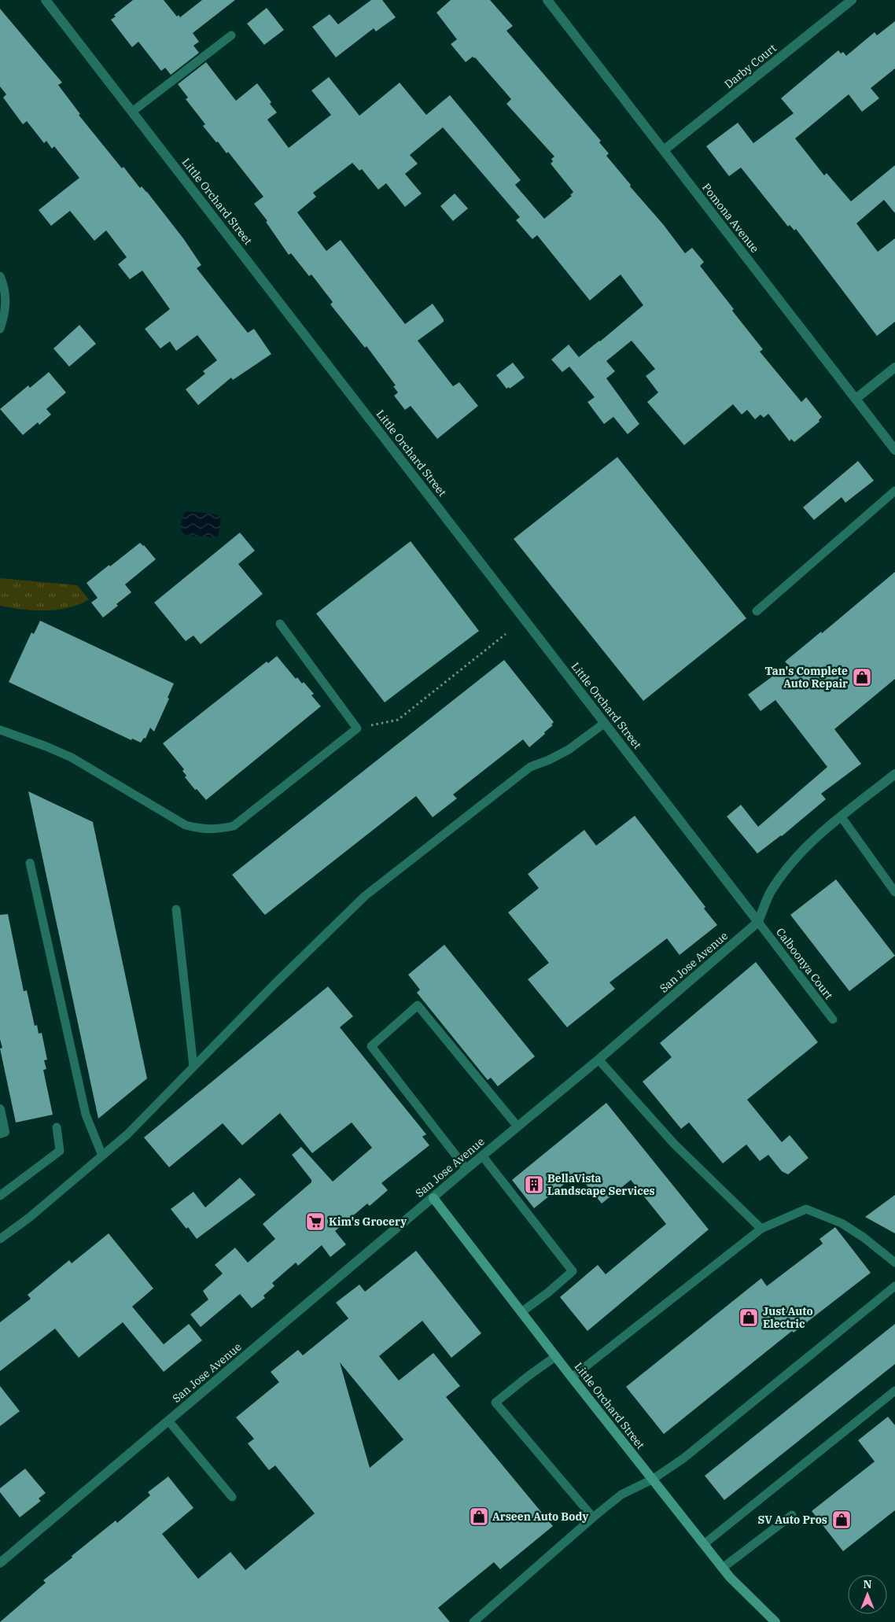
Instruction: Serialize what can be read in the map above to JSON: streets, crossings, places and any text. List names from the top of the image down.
{
  "streets": {
    "street": [
      "Darby Court",
      "Little Orchard Street",
      "Pomona Avenue",
      "San Jose Avenue"
    ],
    "lane": ["Calboonya Court"]
  },
  "crossings": [
    ["Darby Court", "Pomona Avenue"],
    ["Little Orchard Street", "San Jose Avenue"],
    ["Little Orchard Street", "Calboonya Court"],
    ["San Jose Avenue", "Calboonya Court"]
  ],
  "places": {
    "shop": [
      "Tan's Complete Auto Repair",
      "Just Auto Electric",
      "Arseen Auto Body",
      "SV Auto Pros"
    ],
    "building": ["BellaVista Landscape Services"],
    "supermarket": ["Kim's Grocery"]
  },
  "north": "top"
}
